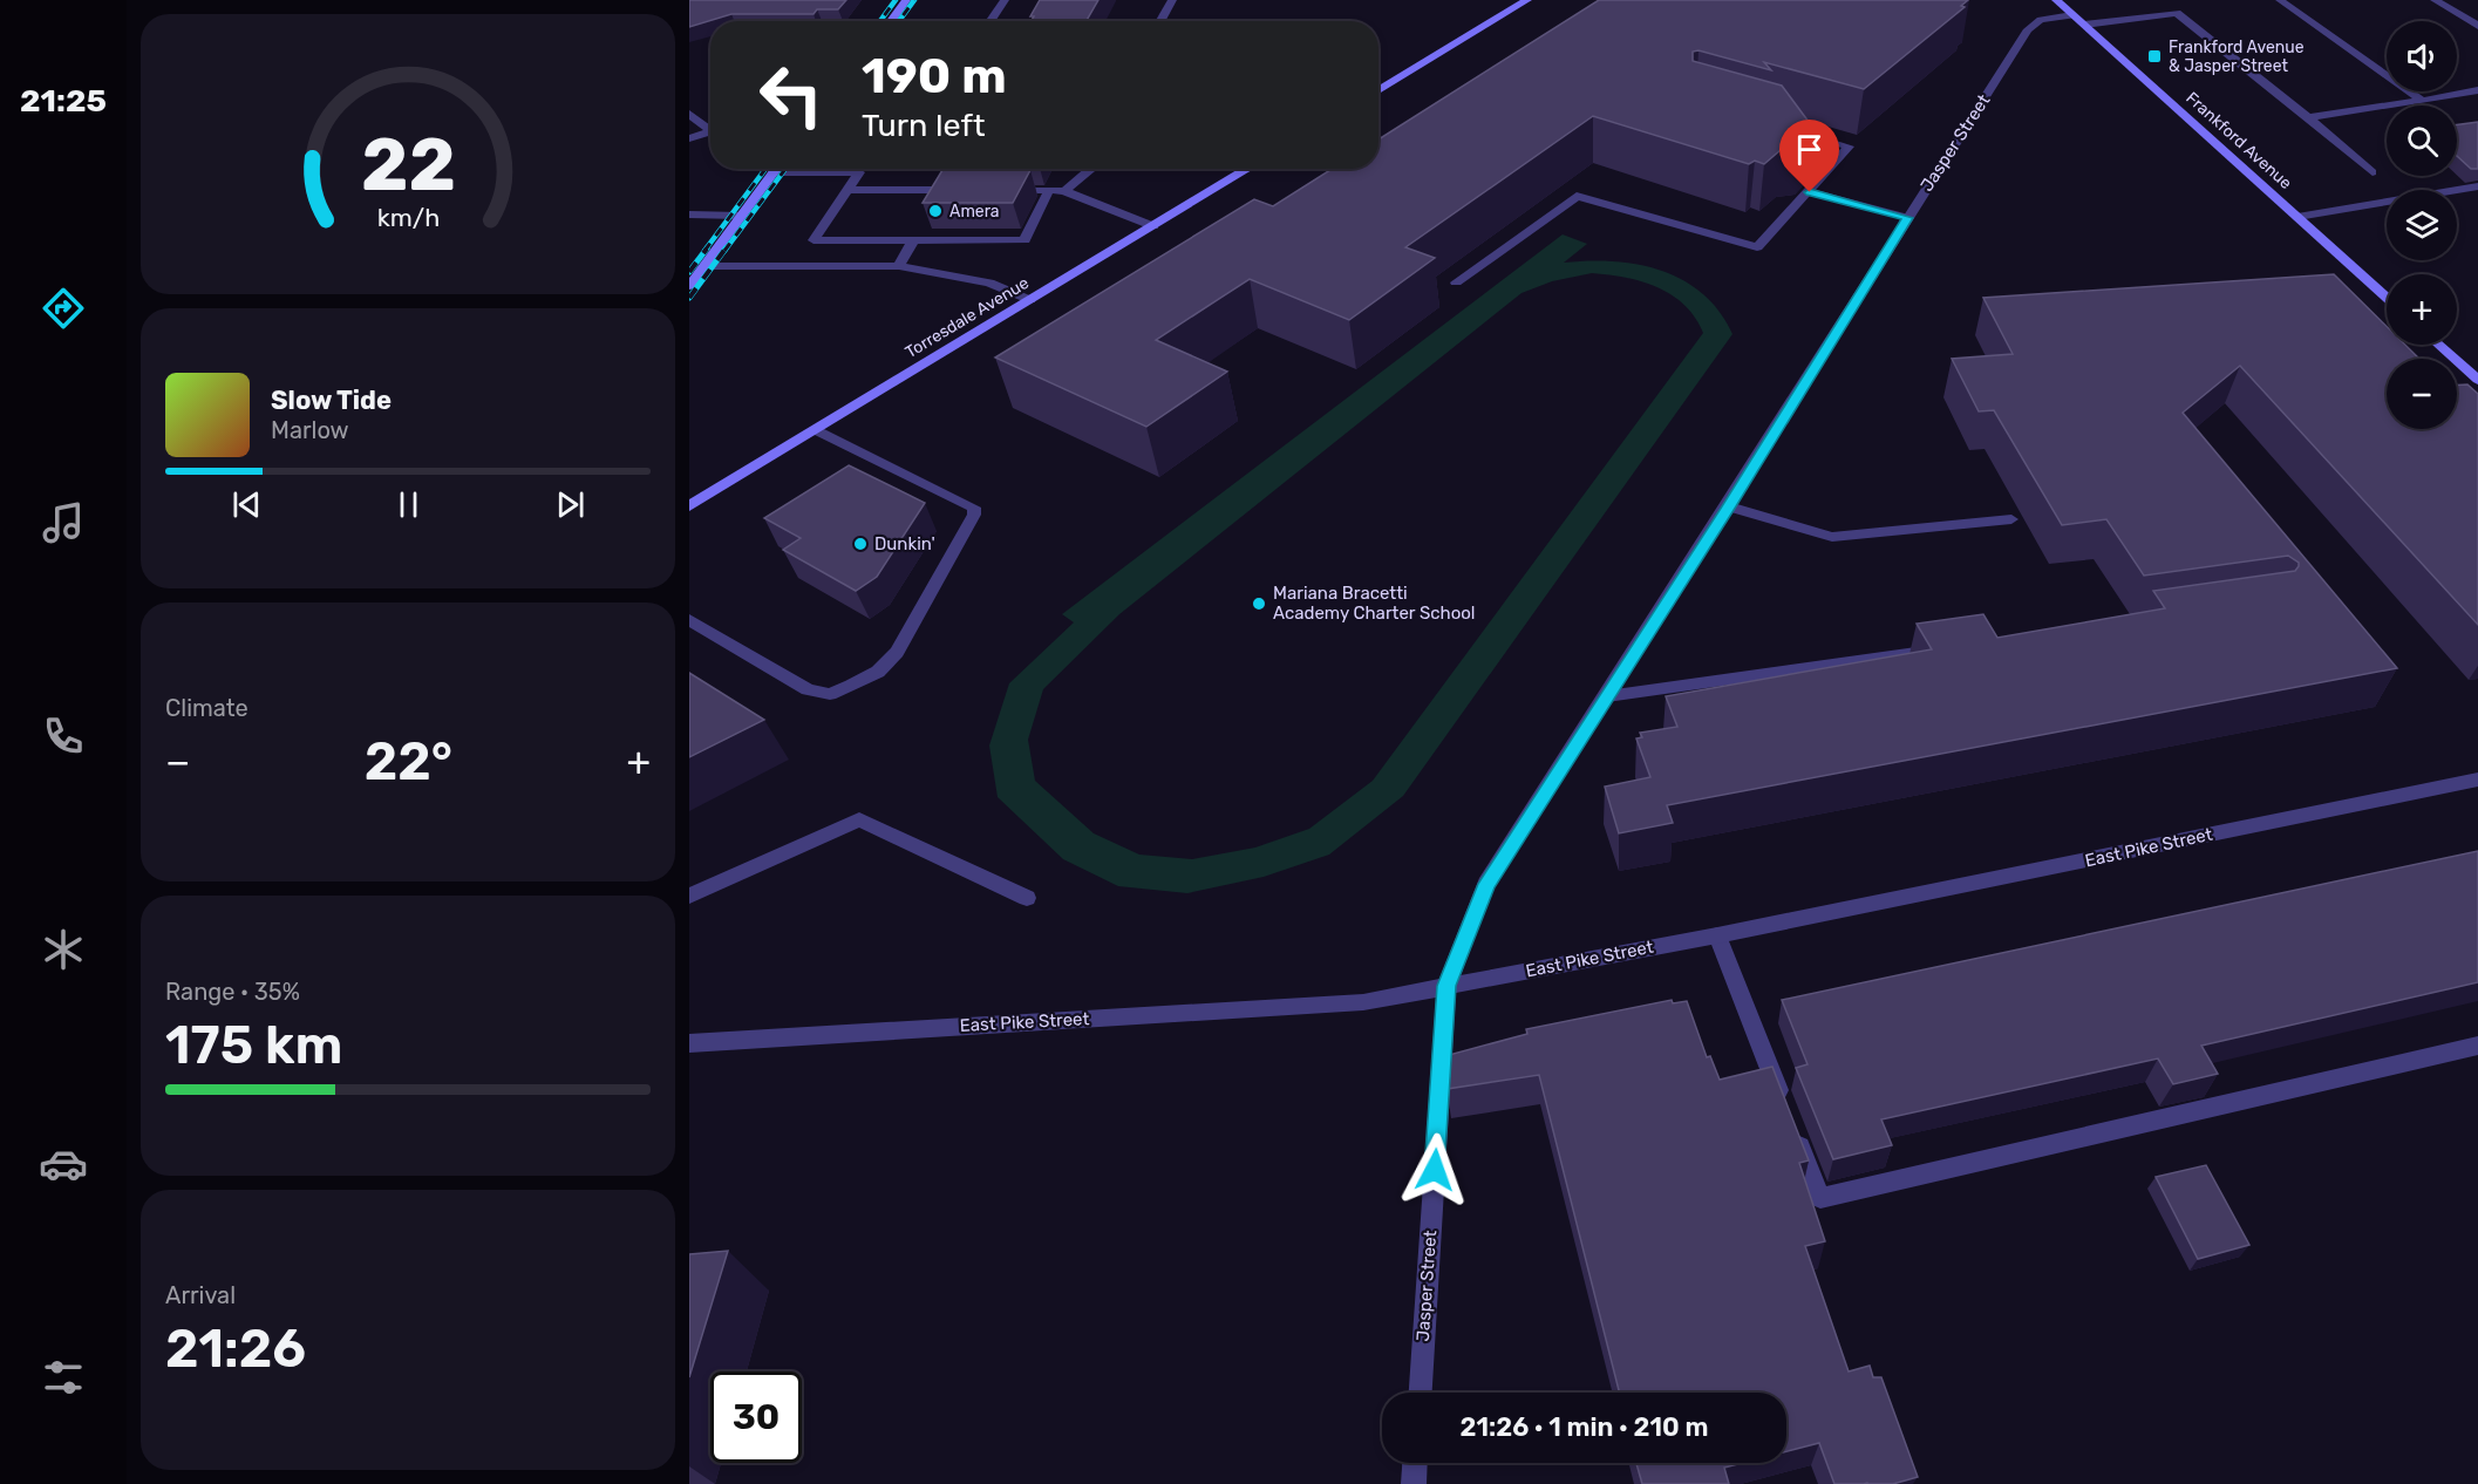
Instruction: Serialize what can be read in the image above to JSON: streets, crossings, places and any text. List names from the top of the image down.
{
  "streets": {
    "main road": ["Frankford Avenue", "Torresdale Avenue"],
    "street": ["Jasper Street", "East Pike Street"]
  },
  "crossings": [
    ["Frankford Avenue", "Jasper Street"],
    ["Jasper Street", "East Pike Street"]
  ],
  "places": {
    "transit": ["Frankford Avenue & Jasper Street"],
    "other": ["Amera", "Dunkin'", "Mariana Bracetti Academy Charter School"]
  },
  "page": {
    "tabs": "21:25",
    "map_buttons": ["+", "−"],
    "turn": ["190 m", "Turn left"],
    "song": ["Slow Tide", "Marlow"],
    "tile": [
      "Climate",
      ["Range · 35%", "175 km"],
      ["Arrival", "21:26"]
    ],
    "heat": ["−", "22°", "+"],
    "limit": "30",
    "trip": "21:26 · 1 min · 210 m",
    "gauge": ["22", "km/h"]
  }
}
